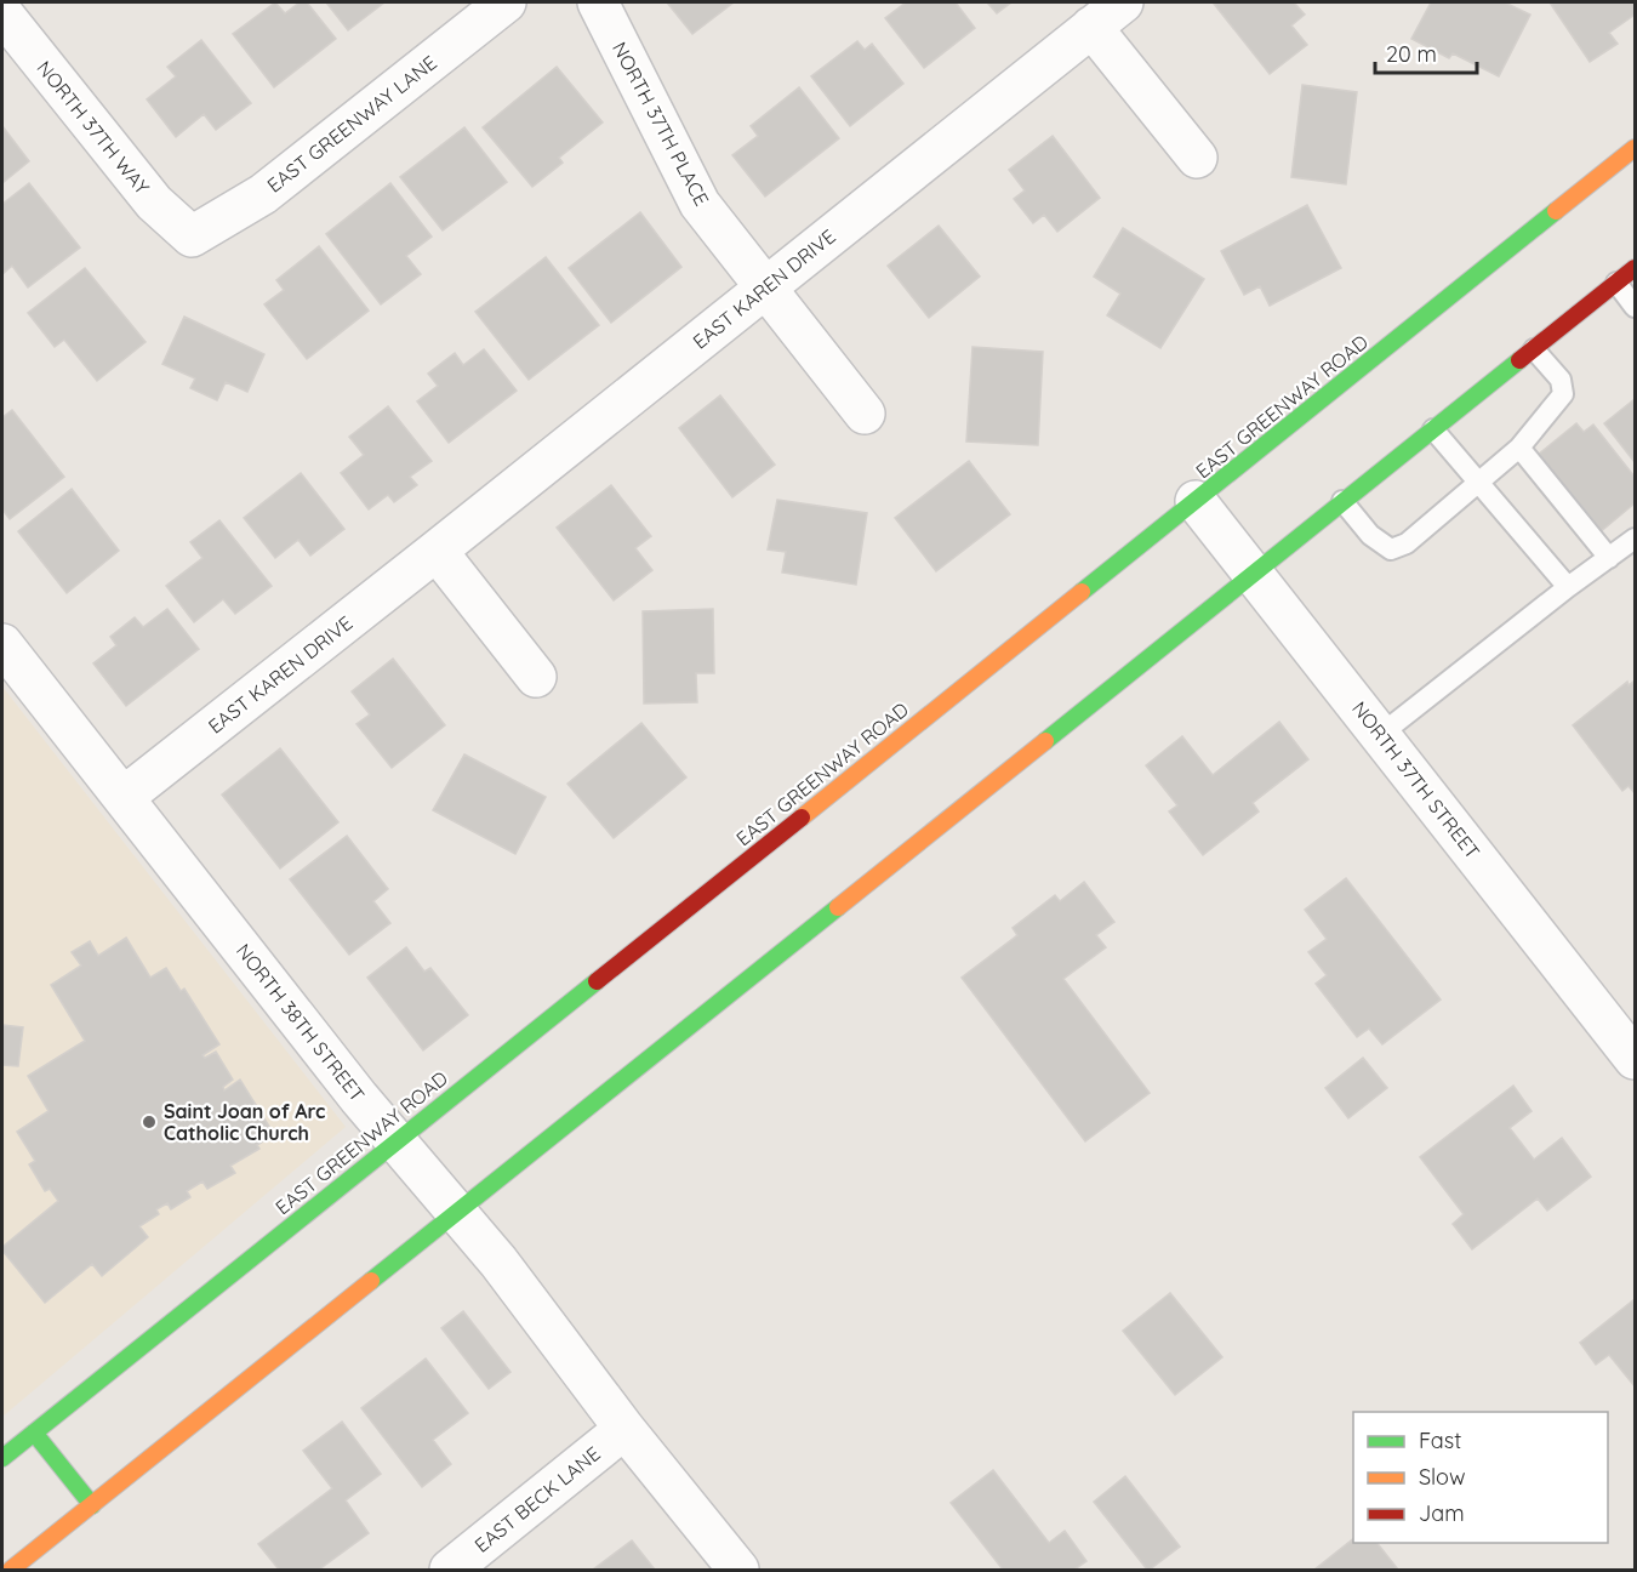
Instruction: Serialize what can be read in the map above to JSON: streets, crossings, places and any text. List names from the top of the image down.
{
  "streets": {
    "main road": ["EAST GREENWAY ROAD"],
    "street": [
      "EAST GREENWAY LANE",
      "NORTH 37TH PLACE",
      "NORTH 37TH WAY",
      "EAST KAREN DRIVE",
      "NORTH 37TH STREET",
      "NORTH 38TH STREET",
      "EAST BECK LANE"
    ]
  },
  "crossings": [
    ["EAST GREENWAY LANE", "NORTH 37TH WAY"],
    ["NORTH 37TH PLACE", "EAST KAREN DRIVE"],
    ["EAST KAREN DRIVE", "NORTH 38TH STREET"],
    ["EAST GREENWAY ROAD", "NORTH 37TH STREET"],
    ["EAST GREENWAY ROAD", "NORTH 38TH STREET"],
    ["NORTH 38TH STREET", "EAST BECK LANE"]
  ],
  "places": ["Saint Joan of Arc Catholic Church"],
  "legend": ["Fast", "Slow", "Jam"],
  "scale_bar": "20 m"
}
